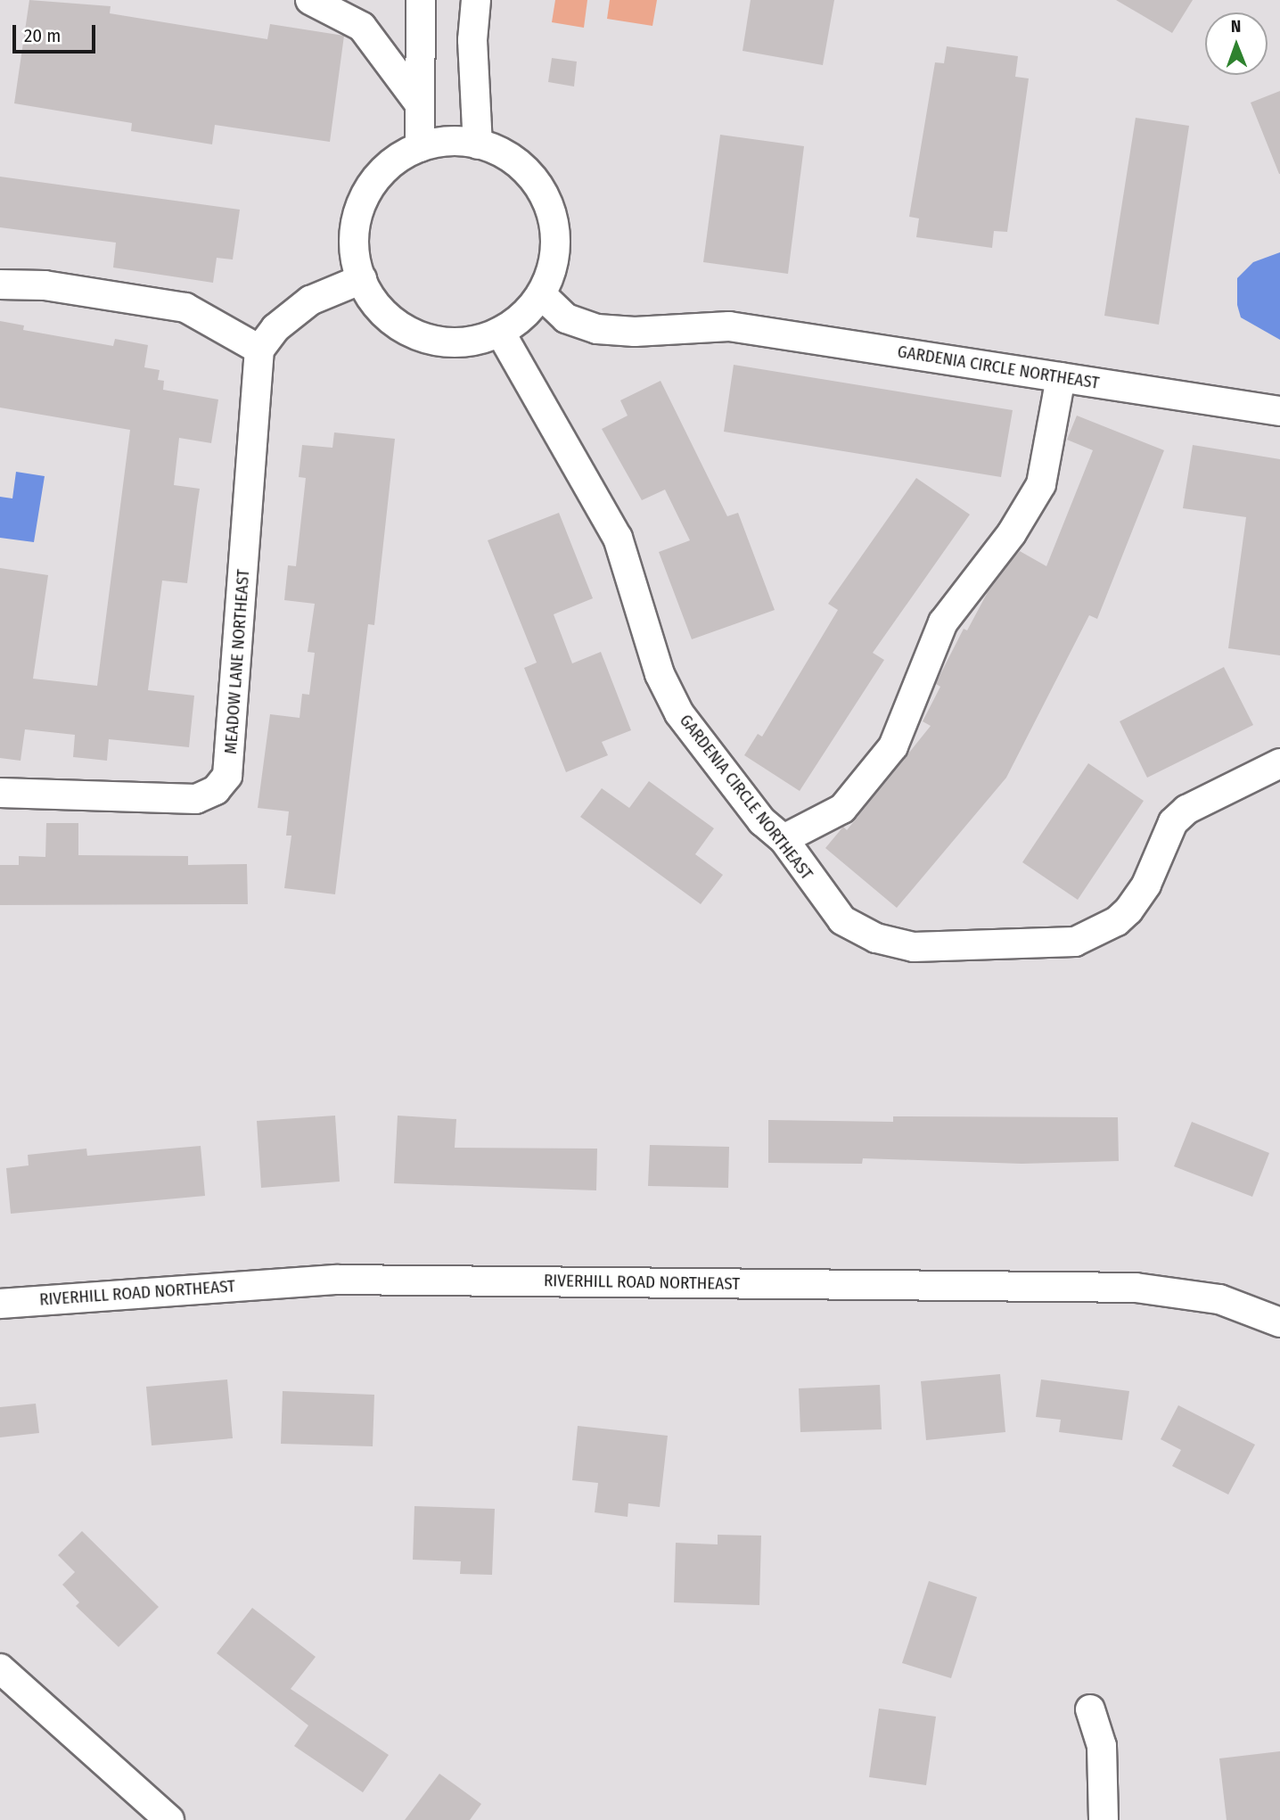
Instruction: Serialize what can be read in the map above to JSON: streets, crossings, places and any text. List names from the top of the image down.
{
  "streets": {
    "street": ["GARDENIA CIRCLE NORTHEAST", "MEADOW LANE NORTHEAST", "RIVERHILL ROAD NORTHEAST"]
  },
  "scale_bar": "20 m",
  "north": "top"
}
